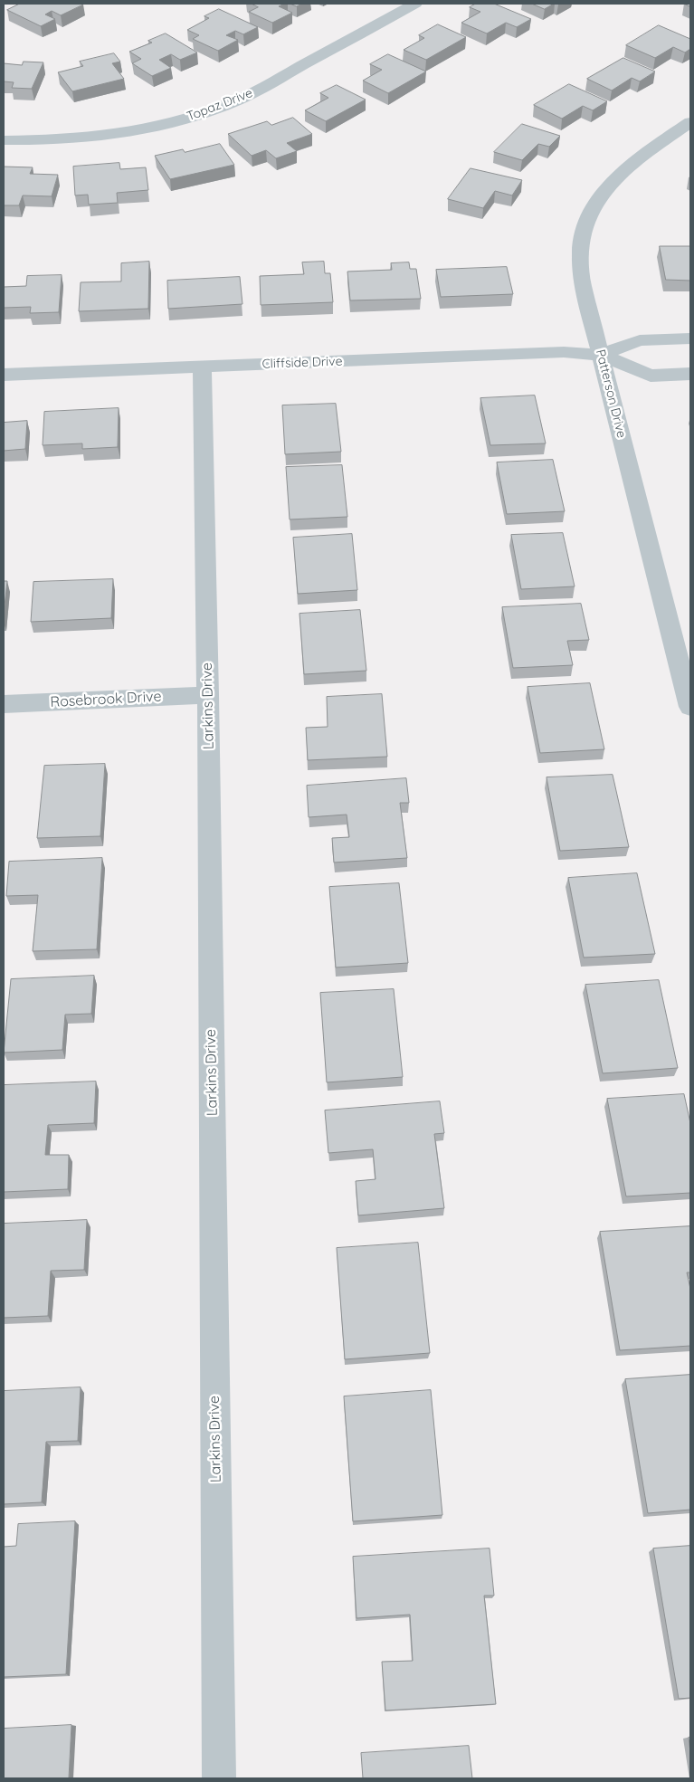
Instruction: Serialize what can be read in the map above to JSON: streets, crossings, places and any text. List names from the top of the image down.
{
  "streets": {
    "street": [
      "Topaz Drive",
      "Cliffside Drive",
      "Patterson Drive",
      "Rosebrook Drive",
      "Larkins Drive"
    ]
  },
  "crossings": [
    ["Cliffside Drive", "Patterson Drive"],
    ["Cliffside Drive", "Larkins Drive"],
    ["Rosebrook Drive", "Larkins Drive"]
  ]
}
